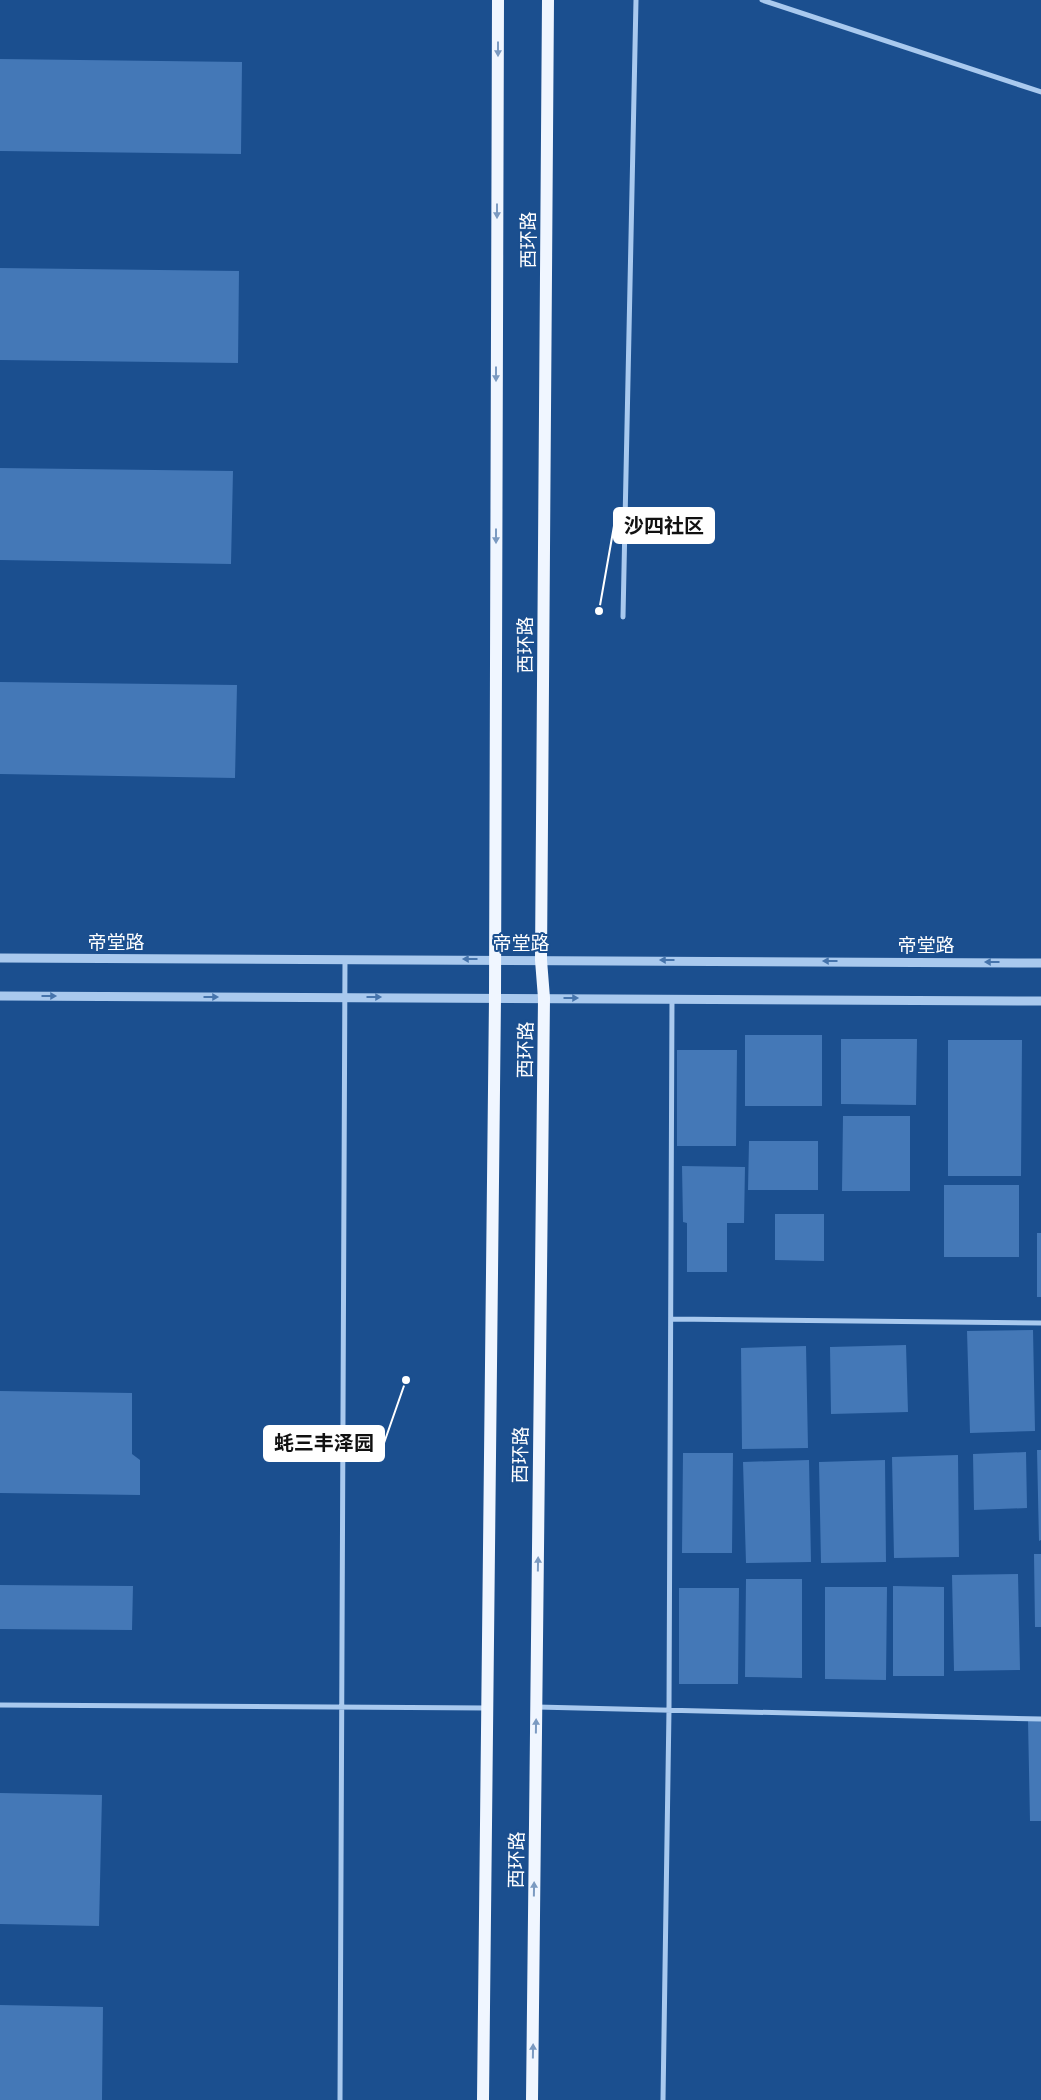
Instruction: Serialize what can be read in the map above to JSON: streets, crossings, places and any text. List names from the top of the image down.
{
  "streets": {
    "main road": ["西环路"],
    "street": ["帝堂路"]
  },
  "crossings": [
    ["西环路", "帝堂路"]
  ],
  "places": ["沙四社区", "蚝三丰泽园"]
}
